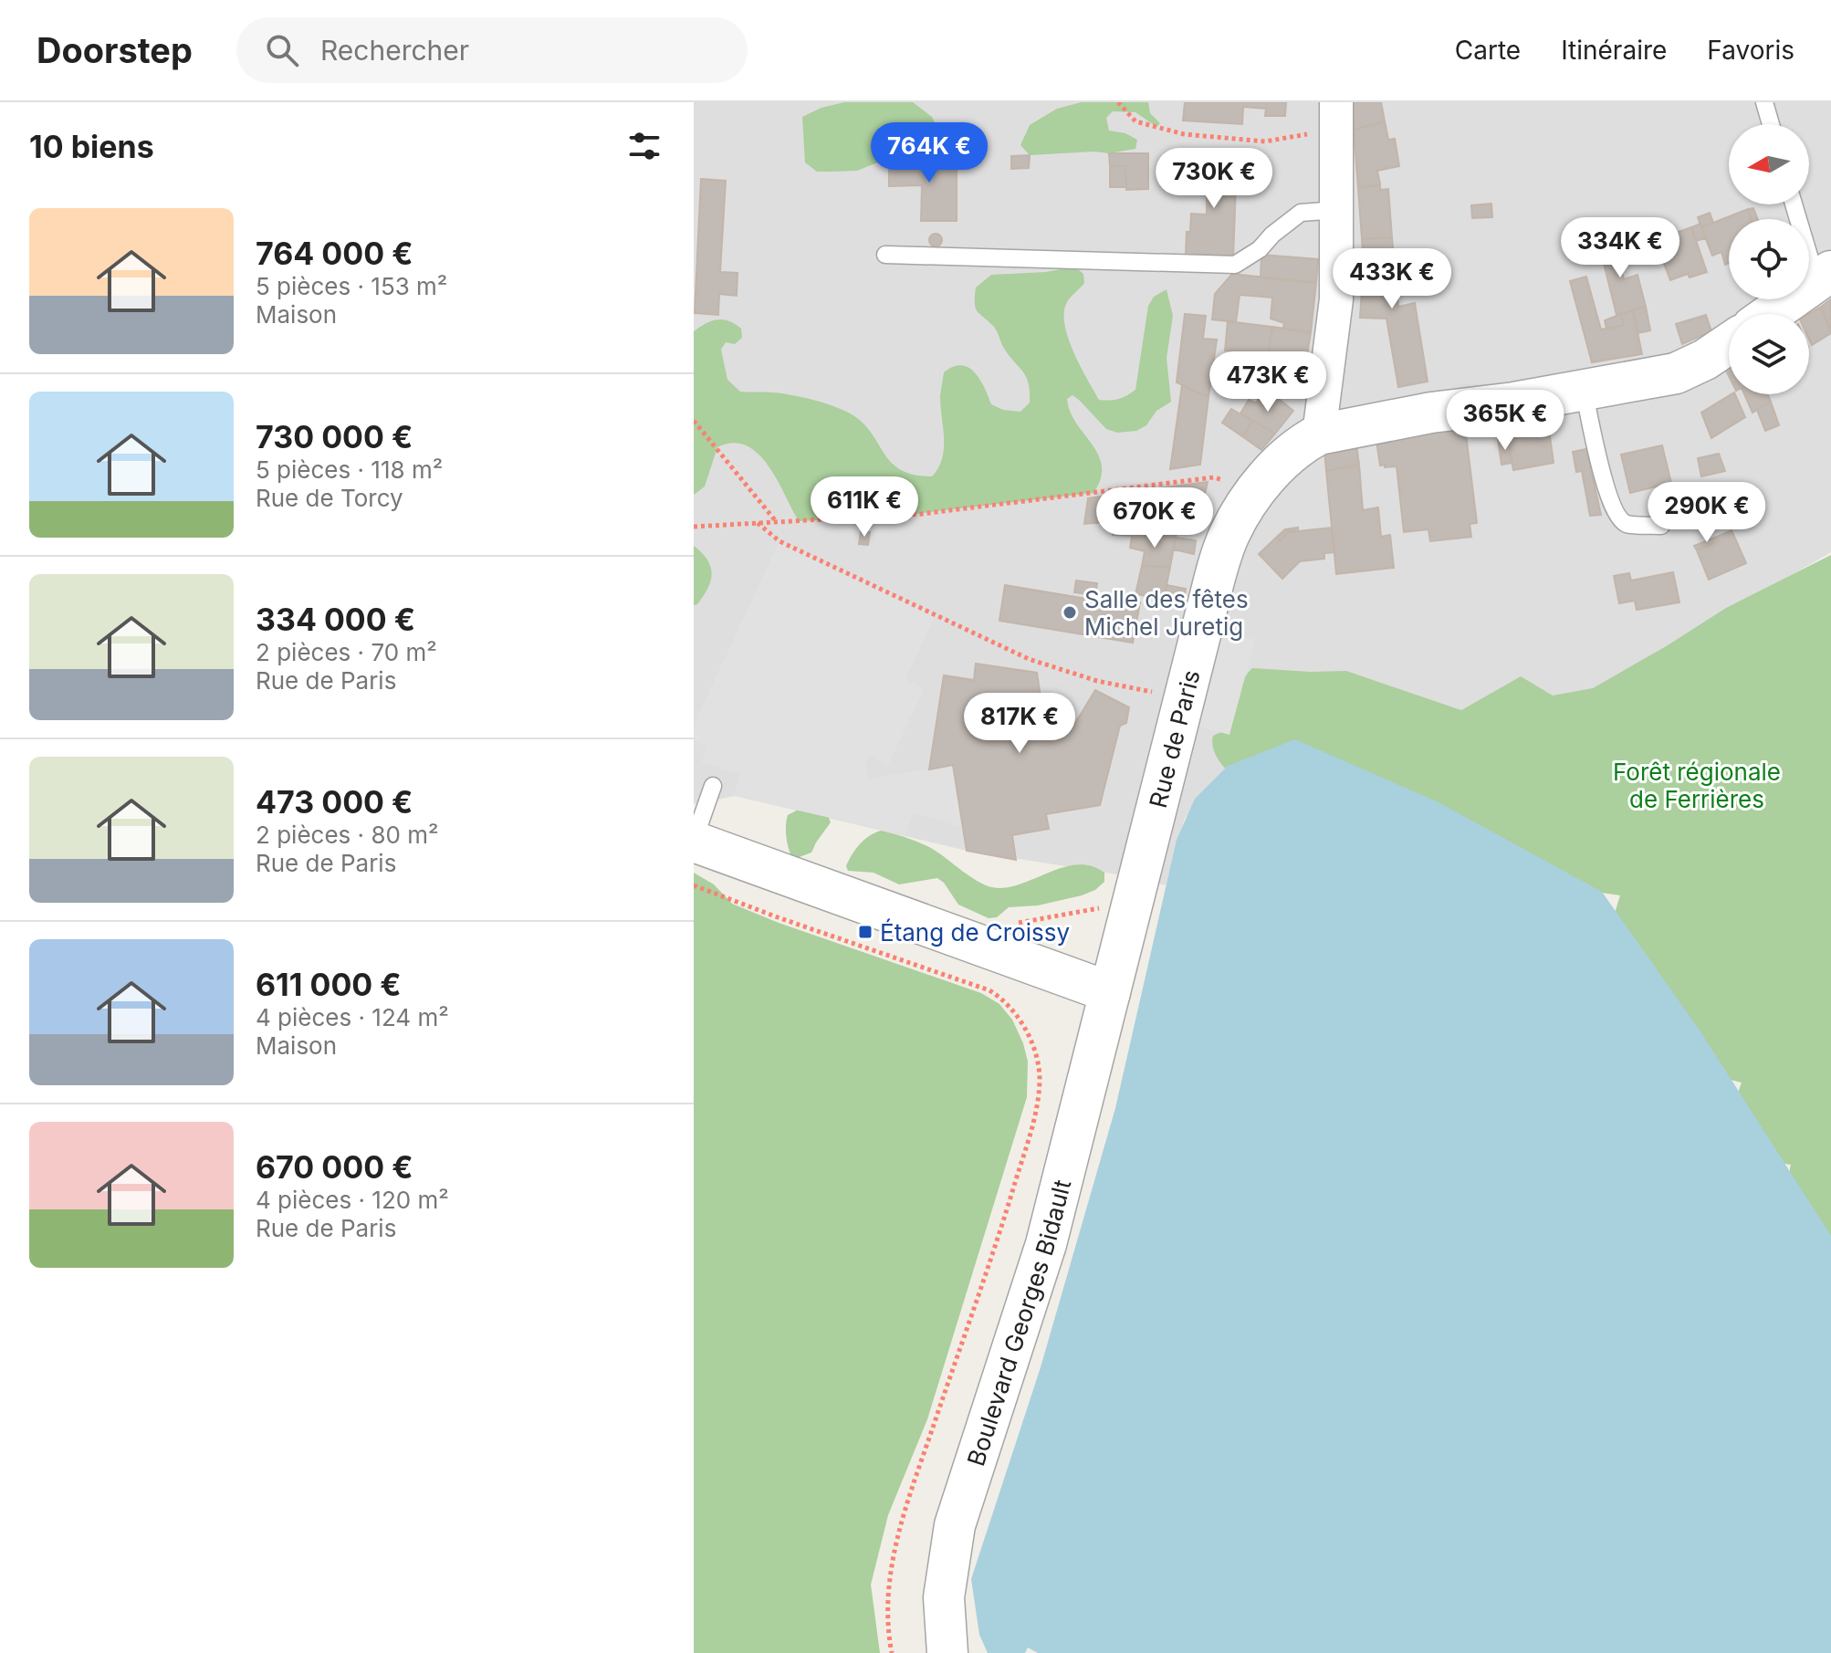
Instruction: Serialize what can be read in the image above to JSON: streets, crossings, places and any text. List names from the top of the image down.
{
  "streets": {
    "street": ["Rue de Paris", "Boulevard Georges Bidault"]
  },
  "crossings": [
    ["Rue de Paris", "Boulevard Georges Bidault"]
  ],
  "parks": ["Forêt régionale de Ferrières"],
  "places": {
    "other": ["Salle des fêtes Michel Juretig"],
    "transit": ["Étang de Croissy"]
  },
  "north": "left",
  "page": {
    "header": "Doorstep",
    "search": "Rechercher",
    "nav": ["Carte", "Itinéraire", "Favoris"],
    "heading": "10 biens",
    "price": [
      "764K €",
      "730K €",
      "334K €",
      "433K €",
      "473K €",
      "365K €",
      "611K €",
      "290K €",
      "670K €",
      "817K €"
    ],
    "list": [
      {
        "name": "764 000 €",
        "note": "5 pièces · 153 m² · Maison"
      },
      {
        "name": "730 000 €",
        "note": "5 pièces · 118 m² · Rue de Torcy"
      },
      {
        "name": "334 000 €",
        "note": "2 pièces · 70 m² · Rue de Paris"
      },
      {
        "name": "473 000 €",
        "note": "2 pièces · 80 m² · Rue de Paris"
      },
      {
        "name": "611 000 €",
        "note": "4 pièces · 124 m² · Maison"
      },
      {
        "name": "670 000 €",
        "note": "4 pièces · 120 m² · Rue de Paris"
      }
    ]
  }
}
